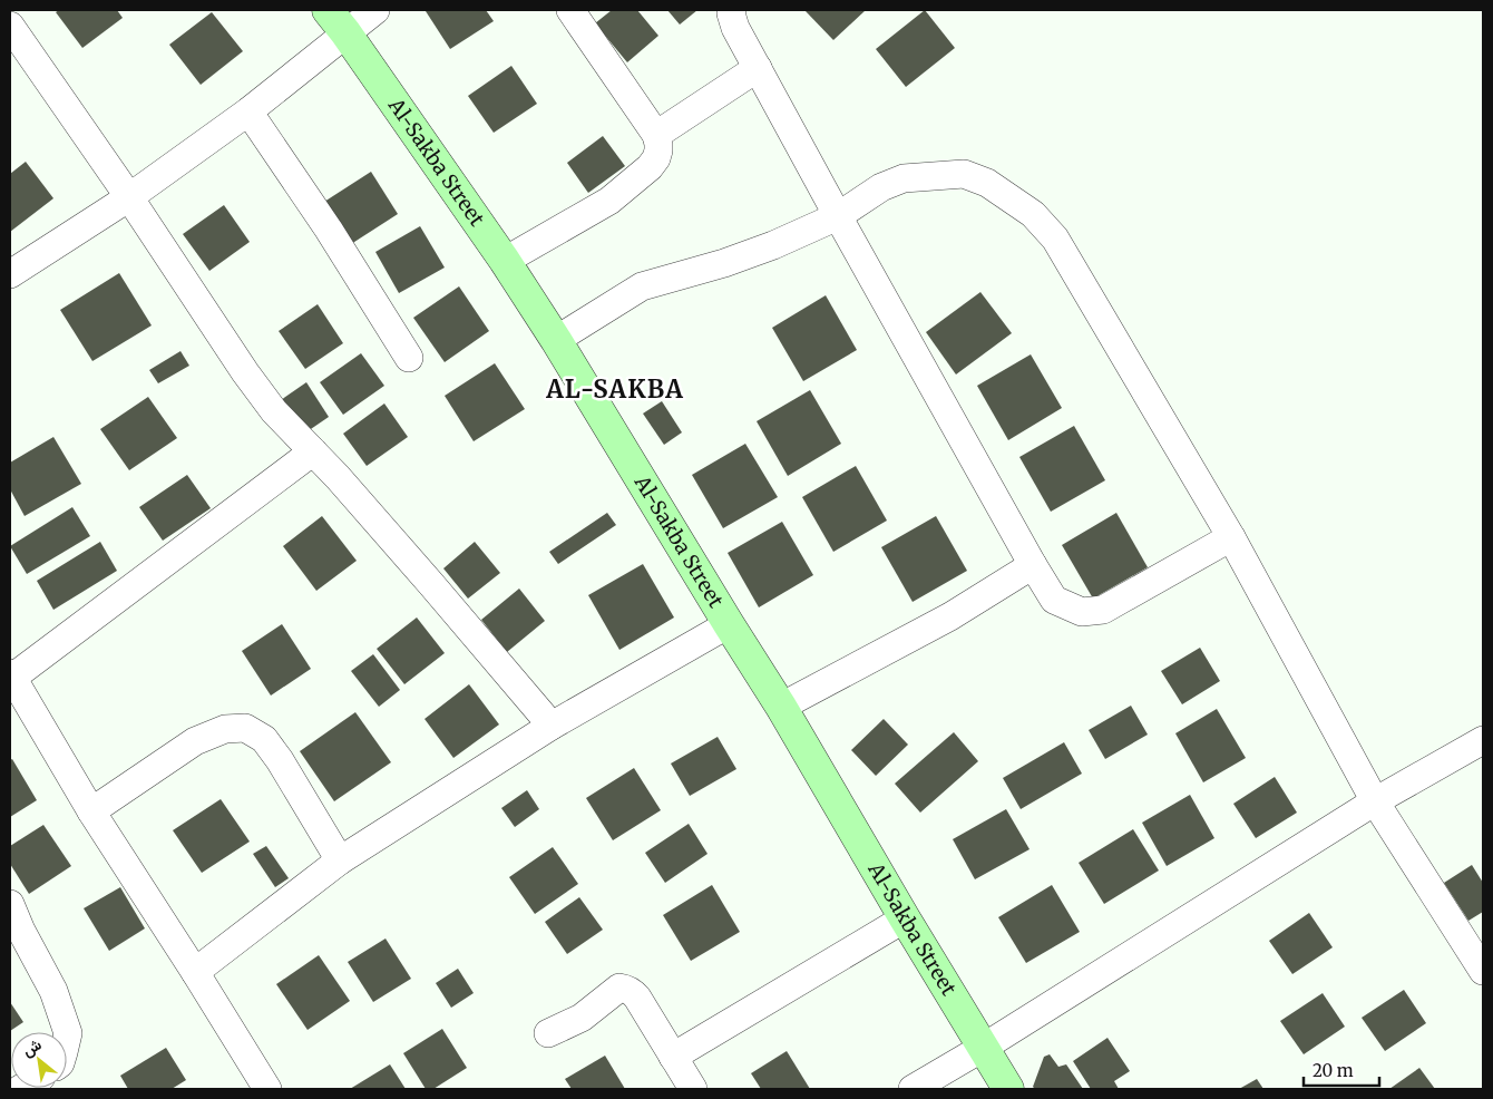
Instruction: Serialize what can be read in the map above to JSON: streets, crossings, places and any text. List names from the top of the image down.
{
  "streets": {
    "main road": ["Al-Sakba Street"]
  },
  "districts": ["AL-SAKBA"],
  "scale_bar": "20 m",
  "north": "top left"
}
